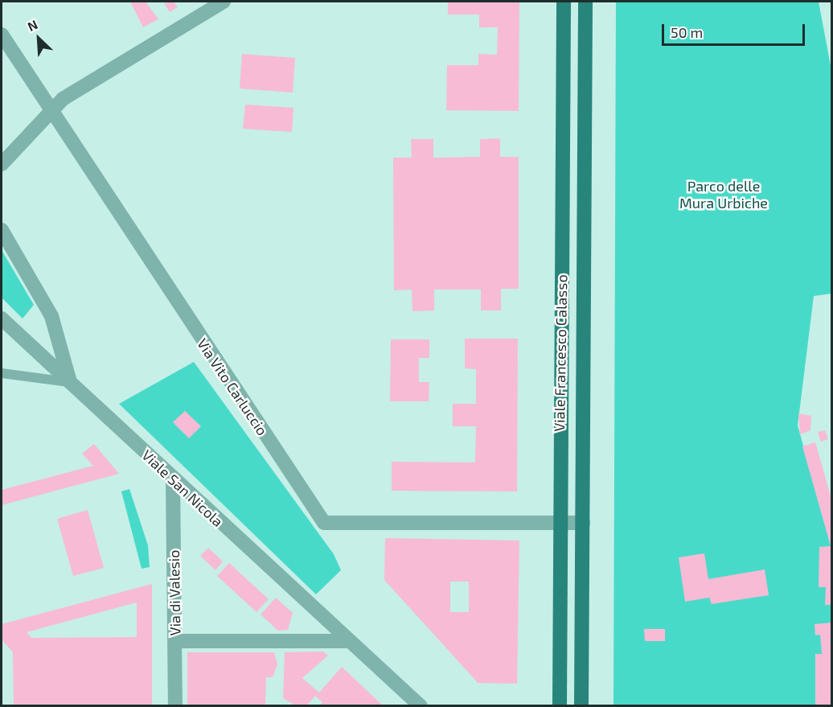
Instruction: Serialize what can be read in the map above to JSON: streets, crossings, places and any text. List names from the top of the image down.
{
  "streets": {
    "main road": ["Viale Francesco Calasso"],
    "street": ["Via Vito Carluccio", "Viale San Nicola", "Via di Valesio"]
  },
  "crossings": [
    ["Viale Francesco Calasso", "Via Vito Carluccio"],
    ["Viale San Nicola", "Via di Valesio"]
  ],
  "parks": ["Parco delle Mura Urbiche"],
  "scale_bar": "50 m",
  "north": "top left"
}
